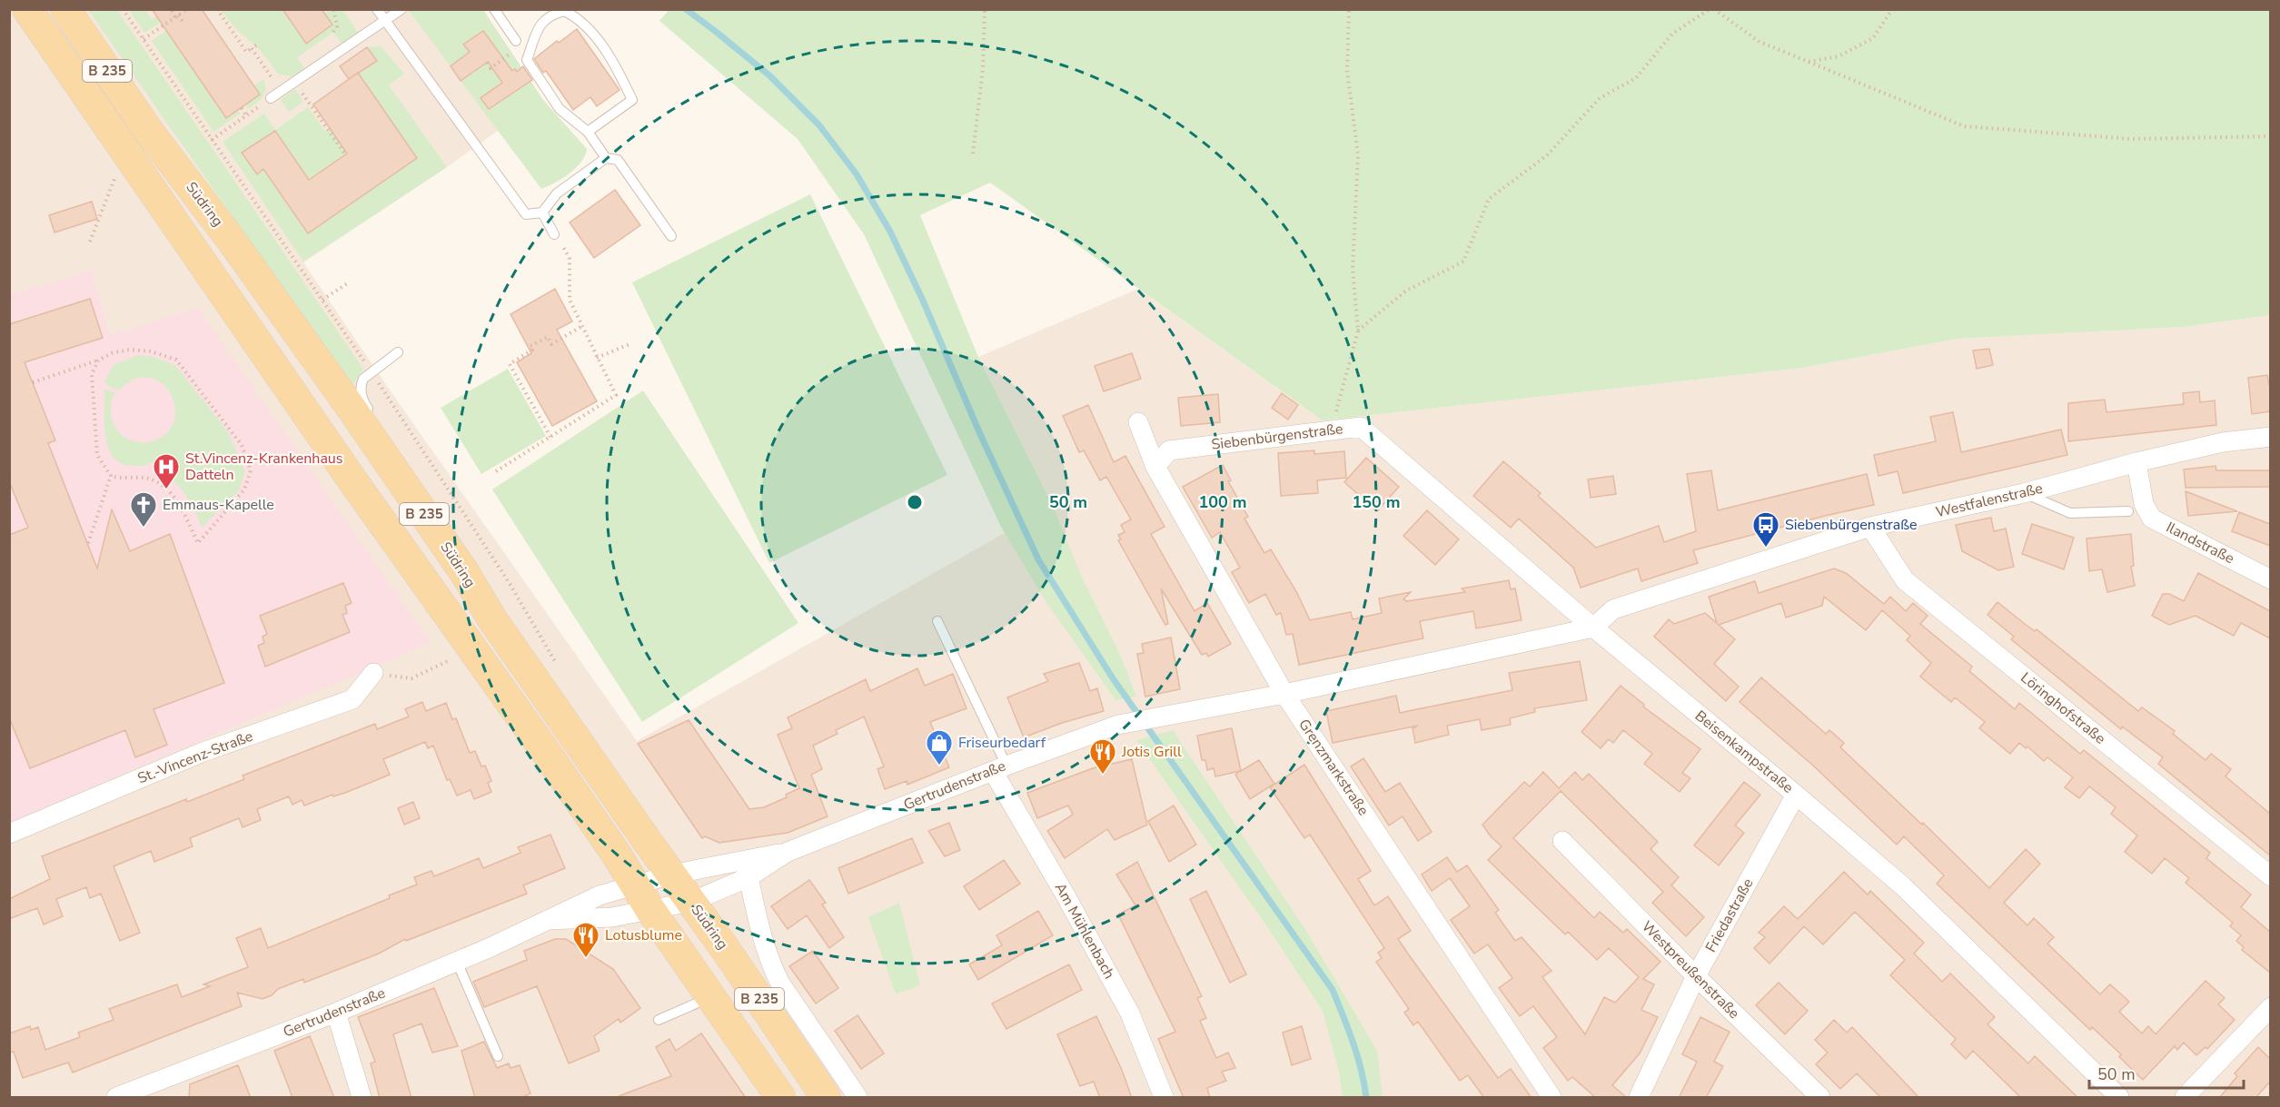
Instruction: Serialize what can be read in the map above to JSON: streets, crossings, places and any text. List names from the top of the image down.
{
  "streets": {
    "main road": ["B 235", "Südring"],
    "street": [
      "Siebenbürgenstraße",
      "Westfalenstraße",
      "Ilandstraße",
      "Löringhofstraße",
      "Beisenkampstraße",
      "St.-Vincenz-Straße",
      "Grenzmarkstraße",
      "Gertrudenstraße",
      "Friedastraße",
      "Am Mühlenbach",
      "Westpreußenstraße"
    ]
  },
  "crossings": [
    ["B 235", "Gertrudenstraße"],
    ["Südring", "Gertrudenstraße"],
    ["Siebenbürgenstraße", "Westfalenstraße"],
    ["Siebenbürgenstraße", "Beisenkampstraße"],
    ["Siebenbürgenstraße", "Grenzmarkstraße"],
    ["Westfalenstraße", "Ilandstraße"],
    ["Westfalenstraße", "Löringhofstraße"],
    ["Westfalenstraße", "Beisenkampstraße"],
    ["Beisenkampstraße", "Friedastraße"],
    ["Grenzmarkstraße", "Gertrudenstraße"],
    ["Gertrudenstraße", "Am Mühlenbach"],
    ["Friedastraße", "Westpreußenstraße"]
  ],
  "places": {
    "hospital": ["St.Vincenz-Krankenhaus Datteln"],
    "church": ["Emmaus-Kapelle"],
    "bus stop": ["Siebenbürgenstraße"],
    "shop": ["Friseurbedarf"],
    "restaurant": ["Jotis Grill", "Lotusblume"]
  },
  "scale_bar": "50 m",
  "rings": ["50 m", "100 m", "150 m"]
}
